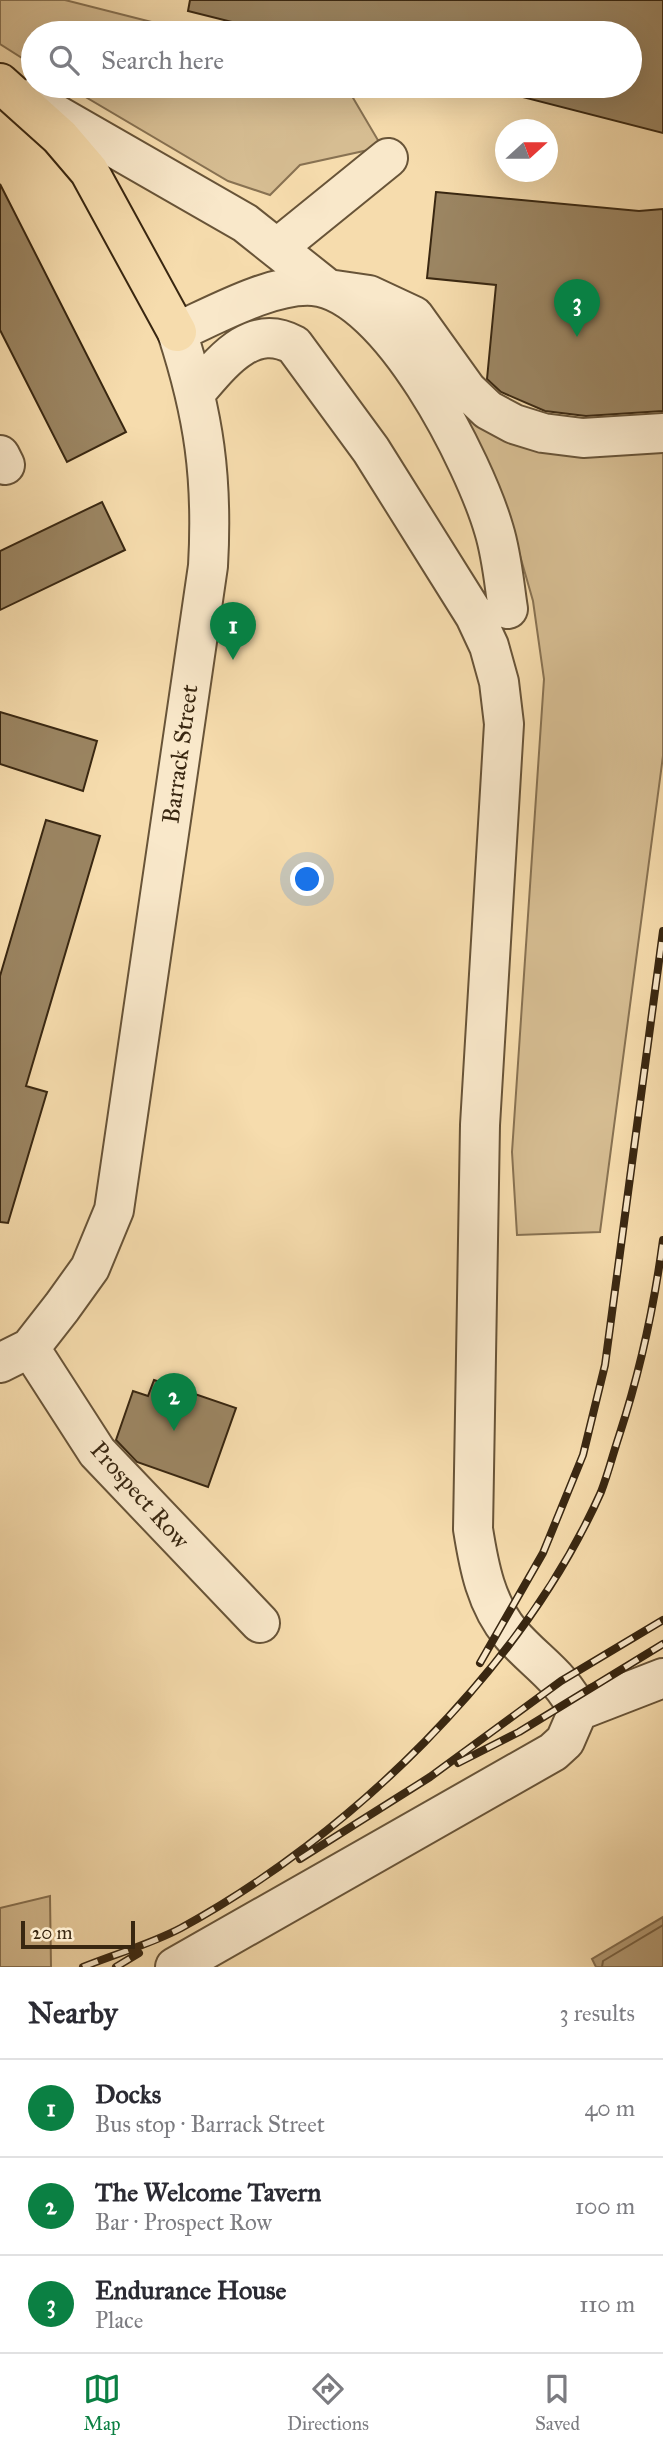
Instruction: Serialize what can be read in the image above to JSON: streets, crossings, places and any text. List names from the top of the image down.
{
  "streets": {
    "main road": ["Barrack Street"],
    "street": ["Prospect Row"]
  },
  "crossings": [
    ["Barrack Street", "Prospect Row"]
  ],
  "scale_bar": "20 m",
  "north": "right",
  "page": {
    "search": "Search here",
    "pins": ["3", "1", "2"],
    "scale": "20 m",
    "heading": ["Nearby", "3 results"],
    "list": [
      {
        "mark": "1",
        "name": "Docks",
        "note": "Bus stop · Barrack Street",
        "value": "40 m"
      },
      {
        "mark": "2",
        "name": "The Welcome Tavern",
        "note": "Bar · Prospect Row",
        "value": "100 m"
      },
      {
        "mark": "3",
        "name": "Endurance House",
        "note": "Place",
        "value": "110 m"
      }
    ],
    "nav": ["Map", "Directions", "Saved"]
  }
}
